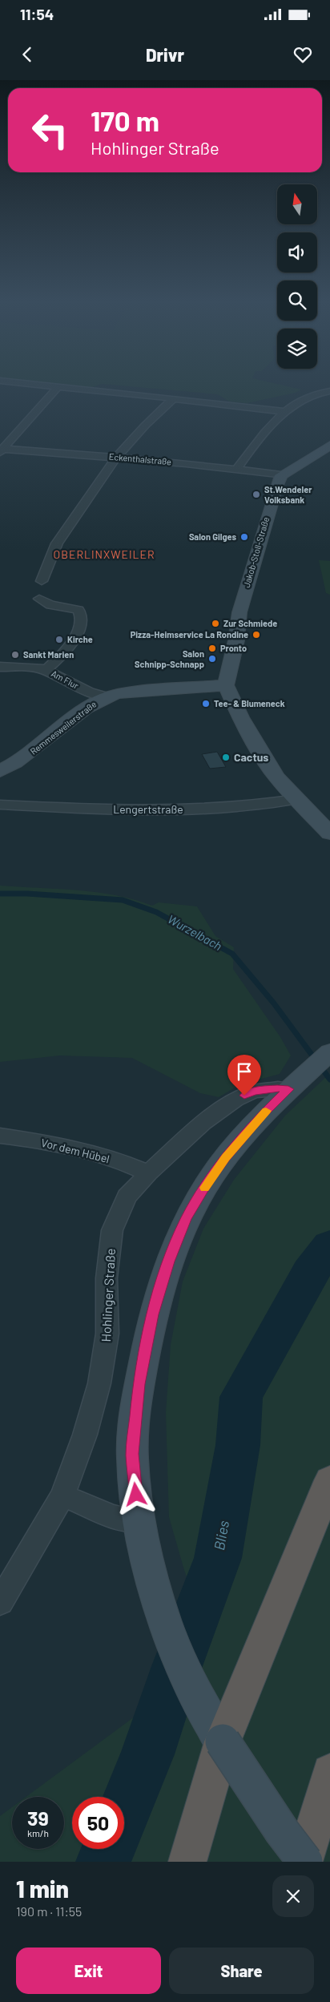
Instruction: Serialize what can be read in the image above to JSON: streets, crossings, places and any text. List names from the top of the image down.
{
  "streets": {
    "main road": ["Jakob-Stoll-Straße", "Remmesweilerstraße"],
    "street": [
      "Eckenthalstraße",
      "Am Flur",
      "Lengertstraße",
      "Vor dem Hübel",
      "Hohlinger Straße"
    ]
  },
  "crossings": [
    ["Eckenthalstraße", "Jakob-Stoll-Straße"],
    ["Jakob-Stoll-Straße", "Remmesweilerstraße"],
    ["Am Flur", "Remmesweilerstraße"],
    ["Vor dem Hübel", "Hohlinger Straße"]
  ],
  "districts": ["OBERLINXWEILER"],
  "water": ["Wurzelbach", "Blies"],
  "places": [
    "St.Wendeler Volksbank",
    "Salon Gilges",
    "Zur Schmiede",
    "Pizza-Heimservice La Rondine",
    "Kirche",
    "Pronto",
    "Sankt Marien",
    "Salon Schnipp-Schnapp",
    "Tee- & Blumeneck",
    "Cactus"
  ],
  "north": "top",
  "page": {
    "status": "11:54",
    "header": "Drivr",
    "turn": ["170 m", "Hohlinger Straße"],
    "speed": "39 km/h",
    "limit": "50",
    "heading": ["1 min", "190 m · 11:55"],
    "buttons": ["Exit", "Share"]
  }
}
